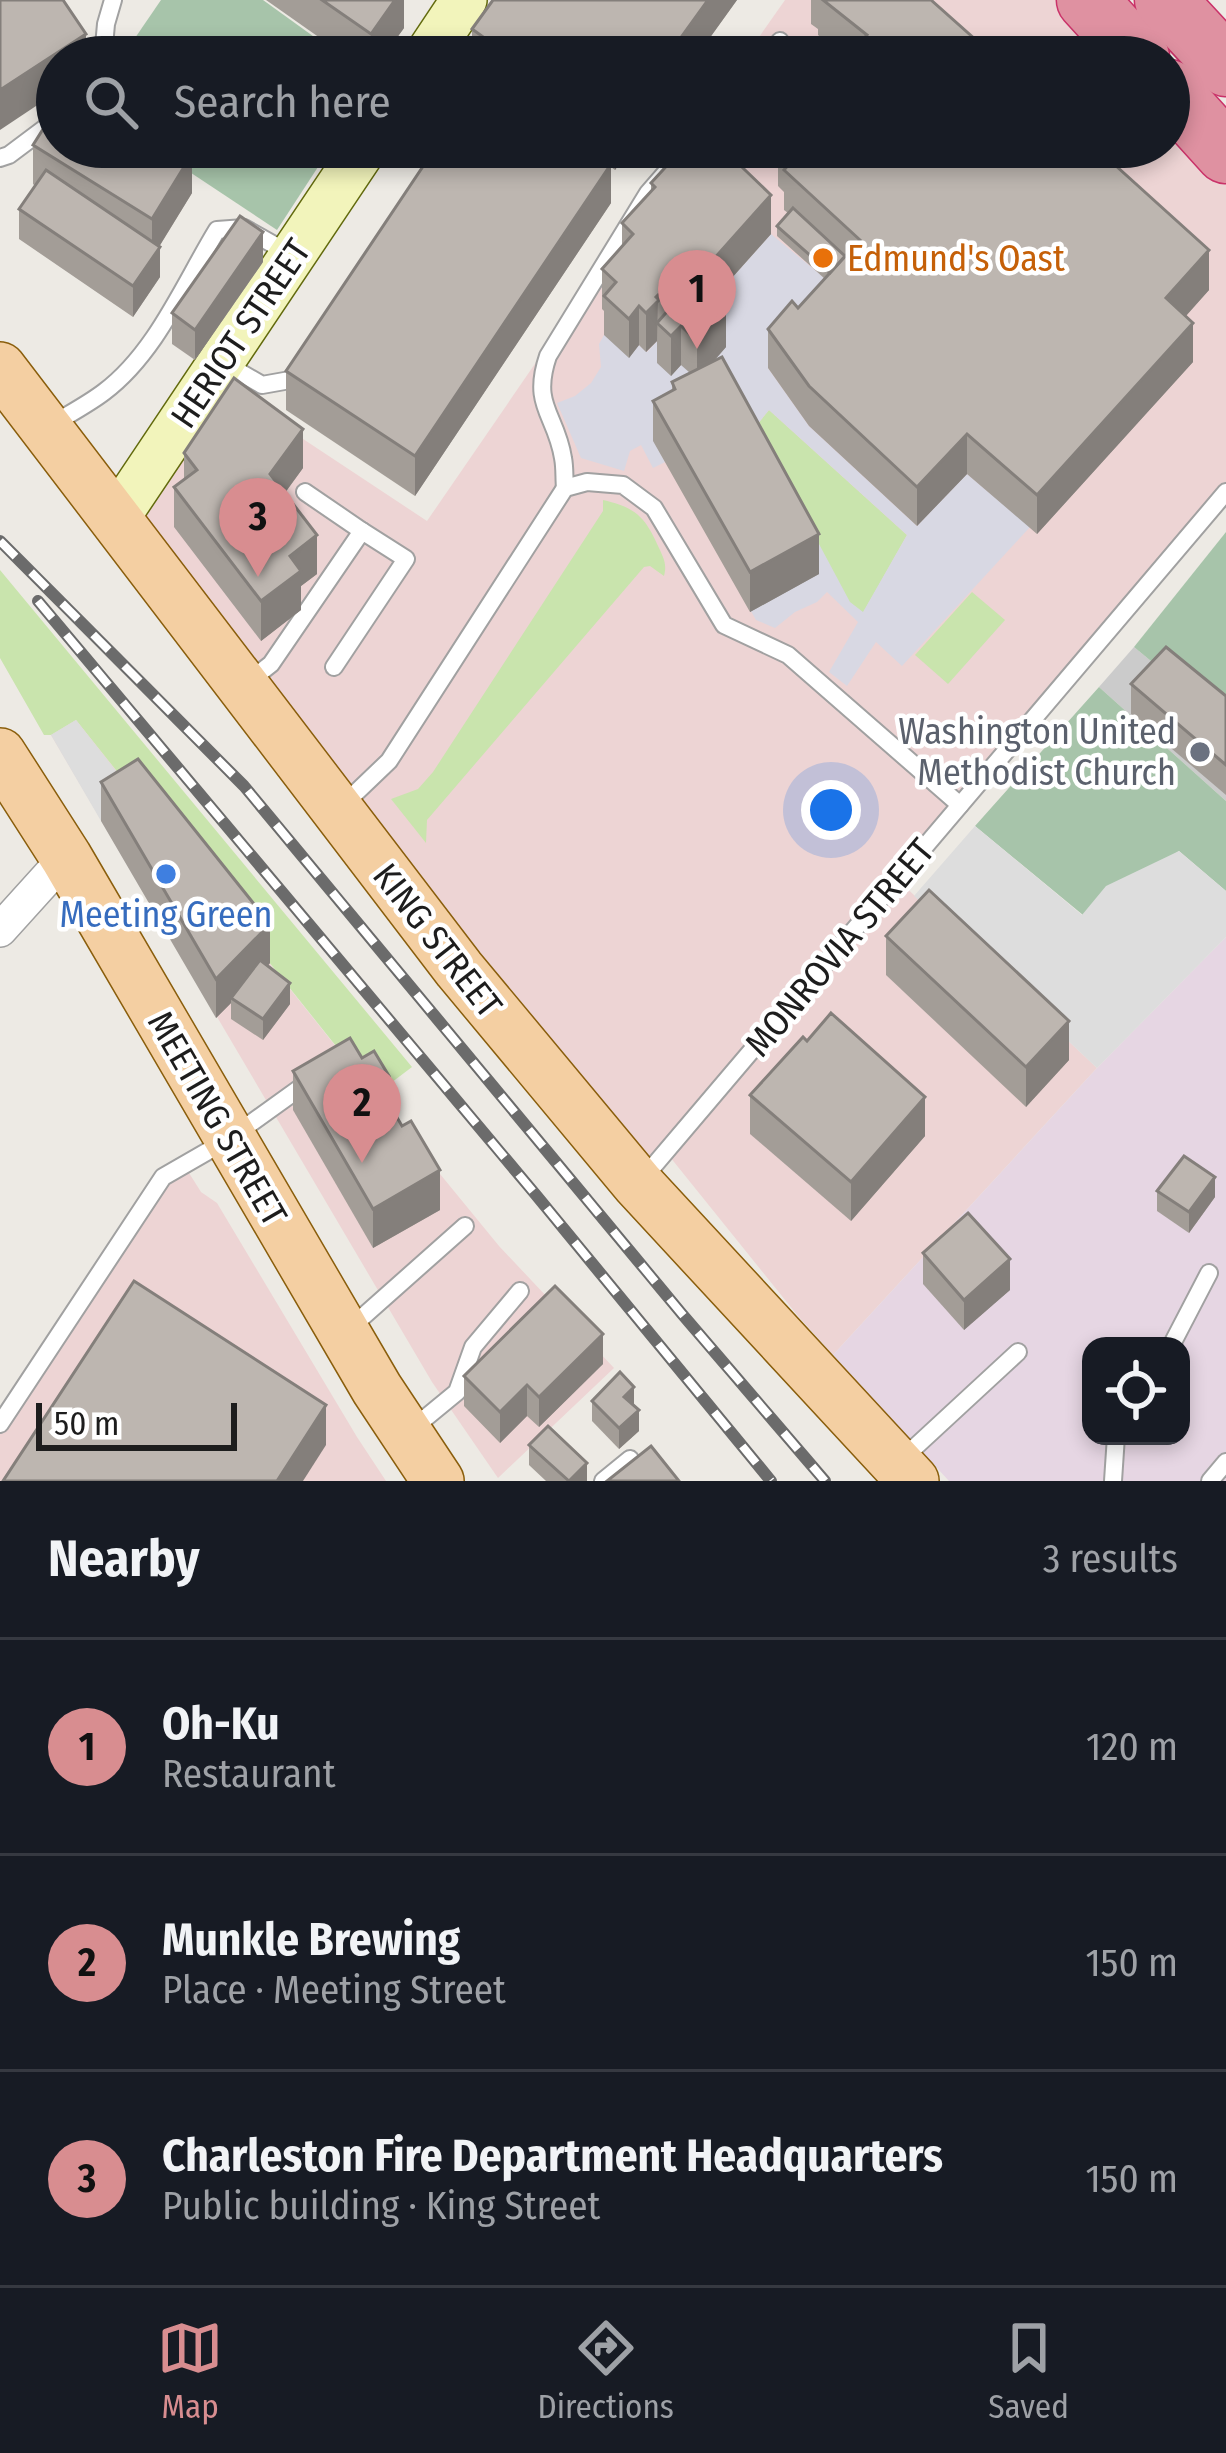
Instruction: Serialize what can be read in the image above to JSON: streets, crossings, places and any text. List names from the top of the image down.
{
  "streets": {
    "main road": ["KING STREET", "MEETING STREET"],
    "street": ["HERIOT STREET"],
    "lane": ["MONROVIA STREET"]
  },
  "crossings": [
    ["HERIOT STREET", "KING STREET"],
    ["KING STREET", "MONROVIA STREET"]
  ],
  "places": ["Edmund's Oast", "Washington United Methodist Church", "Meeting Green"],
  "scale_bar": "50 m",
  "page": {
    "search": "Search here",
    "pins": ["1", "3", "2"],
    "scale": "50 m",
    "heading": ["Nearby", "3 results"],
    "list": [
      {
        "mark": "1",
        "name": "Oh-Ku",
        "note": "Restaurant",
        "value": "120 m"
      },
      {
        "mark": "2",
        "name": "Munkle Brewing",
        "note": "Place · Meeting Street",
        "value": "150 m"
      },
      {
        "mark": "3",
        "name": "Charleston Fire Department Headquarters",
        "note": "Public building · King Street",
        "value": "150 m"
      }
    ],
    "nav": ["Map", "Directions", "Saved"]
  }
}
